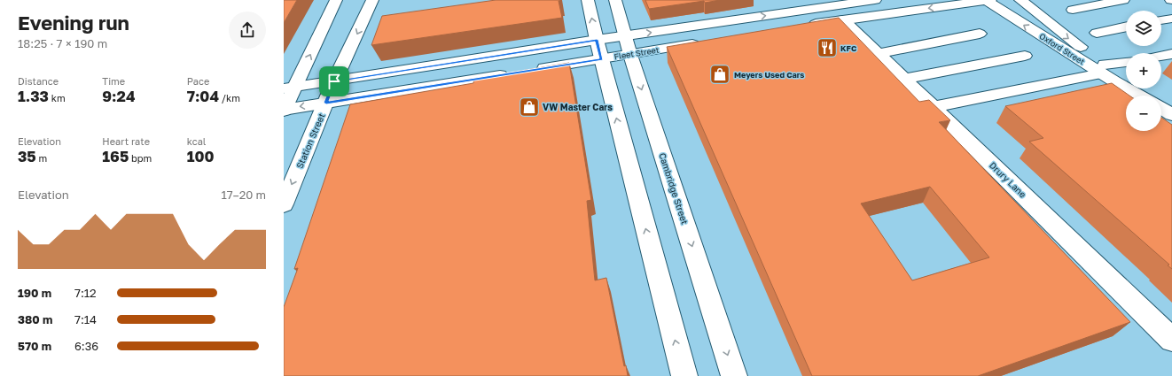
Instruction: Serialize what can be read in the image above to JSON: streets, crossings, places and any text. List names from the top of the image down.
{
  "streets": {
    "street": [
      "Oxford Street",
      "Fleet Street",
      "Station Street",
      "Drury Lane",
      "Cambridge Street"
    ]
  },
  "crossings": [
    ["Fleet Street", "Station Street"],
    ["Fleet Street", "Cambridge Street"]
  ],
  "places": {
    "restaurant": ["KFC"],
    "shop": ["Meyers Used Cars", "VW Master Cars"]
  },
  "page": {
    "heading": ["Evening run", "18:25 · 7 × 190 m"],
    "map_buttons": ["+", "−"],
    "stats": [
      ["Distance", "1.33 km"],
      ["Time", "9:24"],
      ["Pace", "7:04 /km"],
      ["Elevation", "35 m"],
      ["Heart rate", "165 bpm"],
      ["kcal", "100"]
    ],
    "chart": ["Elevation", "17–20 m"],
    "list": [
      {
        "name": "190 m",
        "note": "7:12"
      },
      {
        "name": "380 m",
        "note": "7:14"
      },
      {
        "name": "570 m",
        "note": "6:36"
      }
    ]
  }
}
